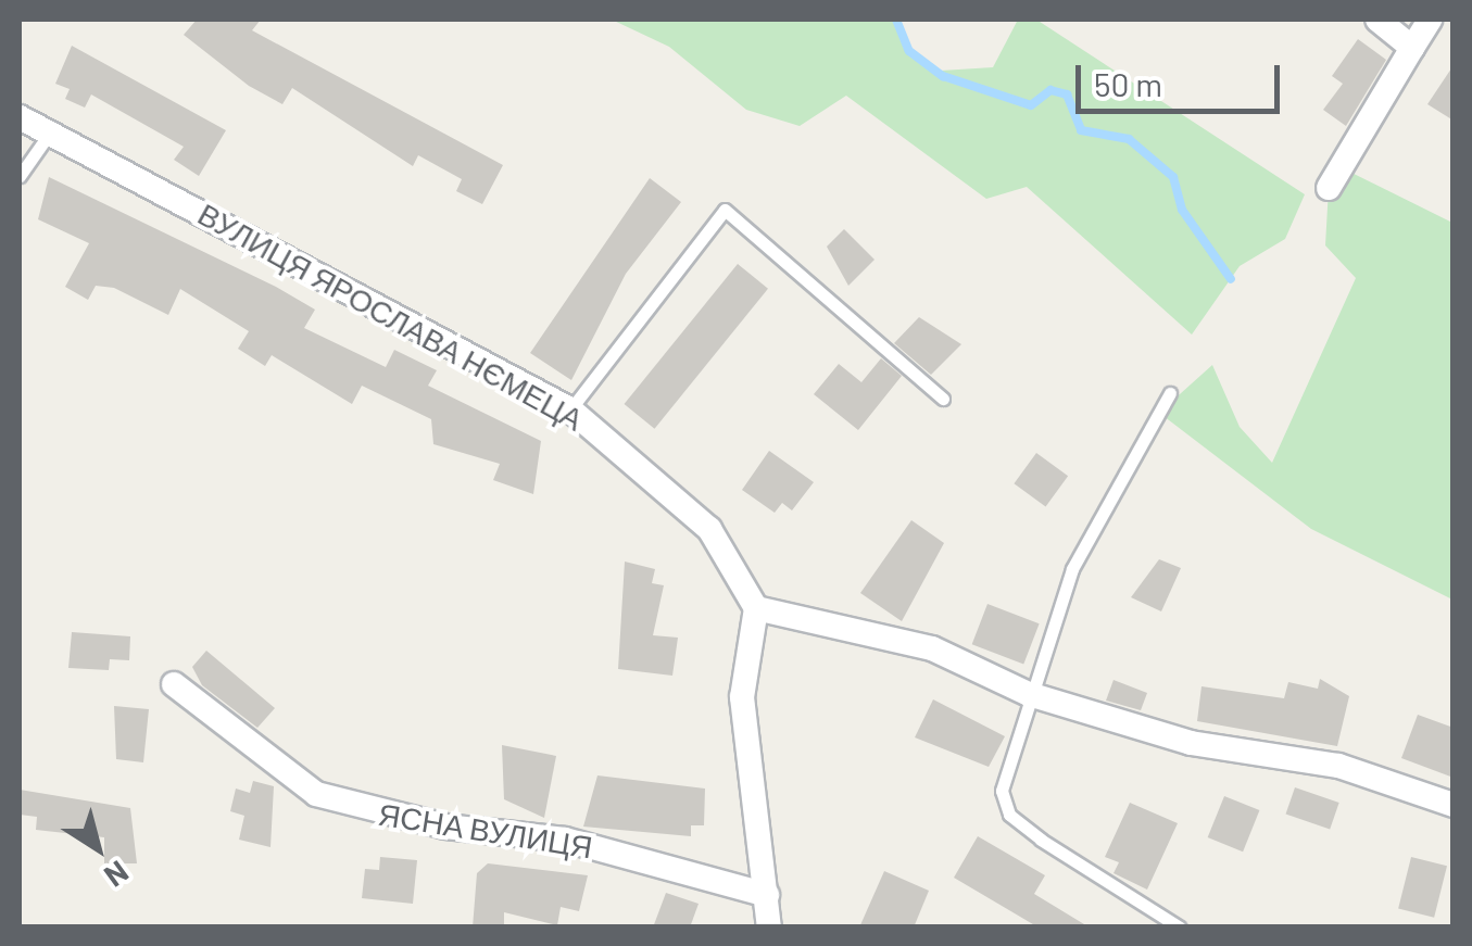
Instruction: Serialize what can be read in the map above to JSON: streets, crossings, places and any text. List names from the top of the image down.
{
  "streets": {
    "street": ["ВУЛИЦЯ ЯРОСЛАВА НЄМЕЦА", "ЯСНА ВУЛИЦЯ"]
  },
  "scale_bar": "50 m",
  "north": "bottom right"
}
